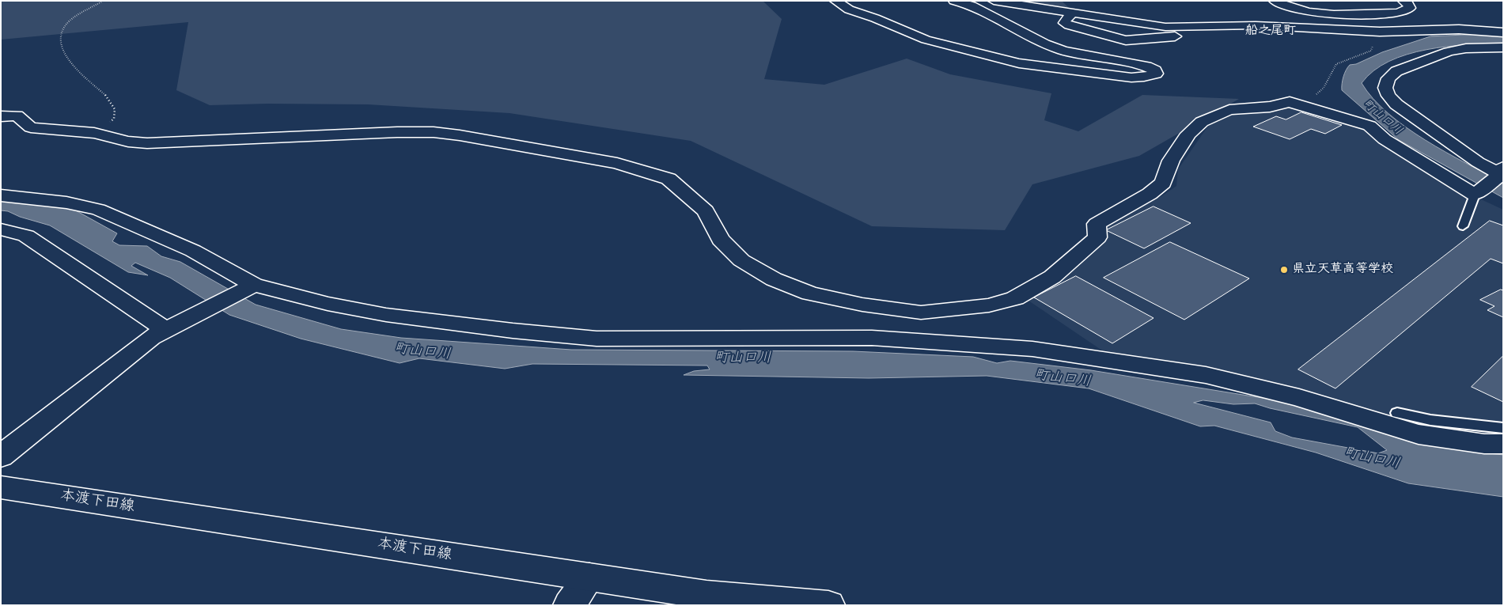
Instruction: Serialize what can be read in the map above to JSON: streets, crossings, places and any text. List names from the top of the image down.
{
  "streets": {
    "street": ["本渡下田線"]
  },
  "districts": ["船之尾町"],
  "water": ["町山口川"],
  "places": ["県立天草高等学校"]
}
